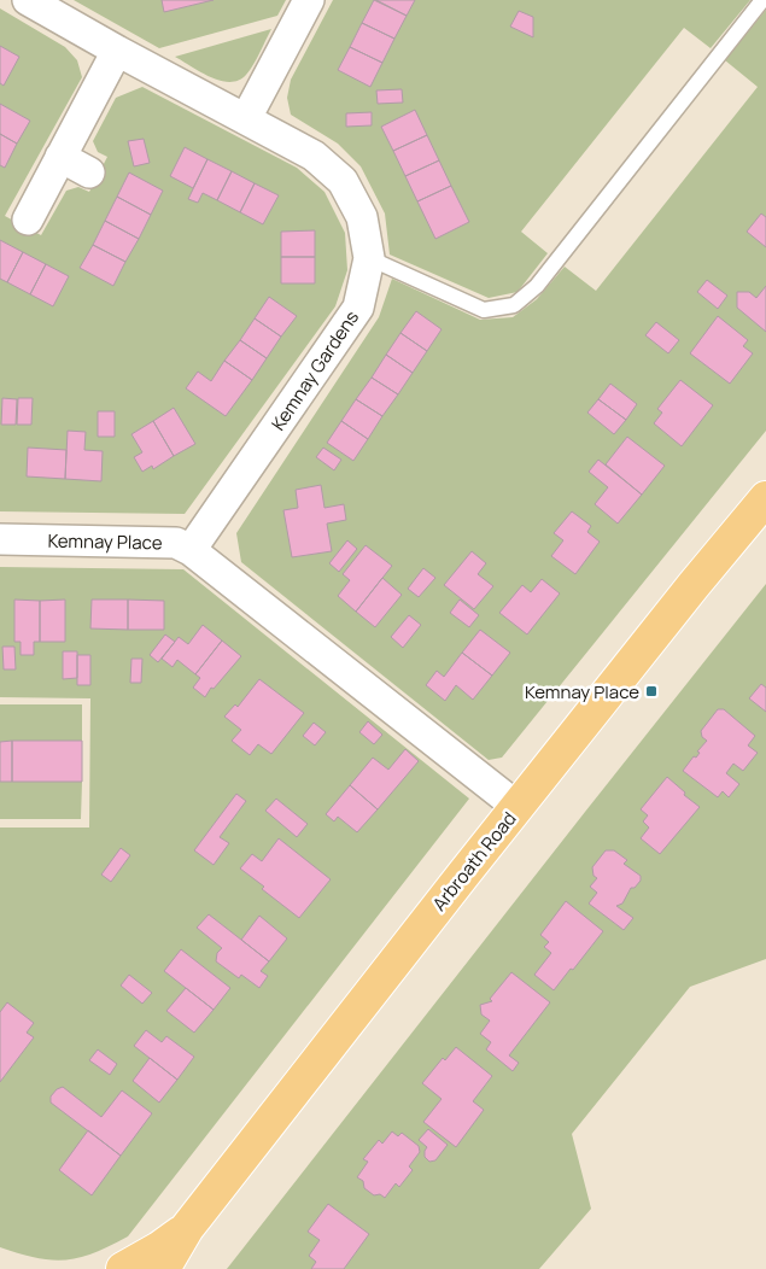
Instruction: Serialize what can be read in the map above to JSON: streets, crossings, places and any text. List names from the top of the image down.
{
  "streets": {
    "main road": ["Arbroath Road"],
    "street": ["Kemnay Gardens", "Kemnay Place"]
  },
  "crossings": [
    ["Kemnay Gardens", "Kemnay Place"],
    ["Kemnay Place", "Arbroath Road"]
  ],
  "places": {
    "transit": ["Kemnay Place"]
  }
}
